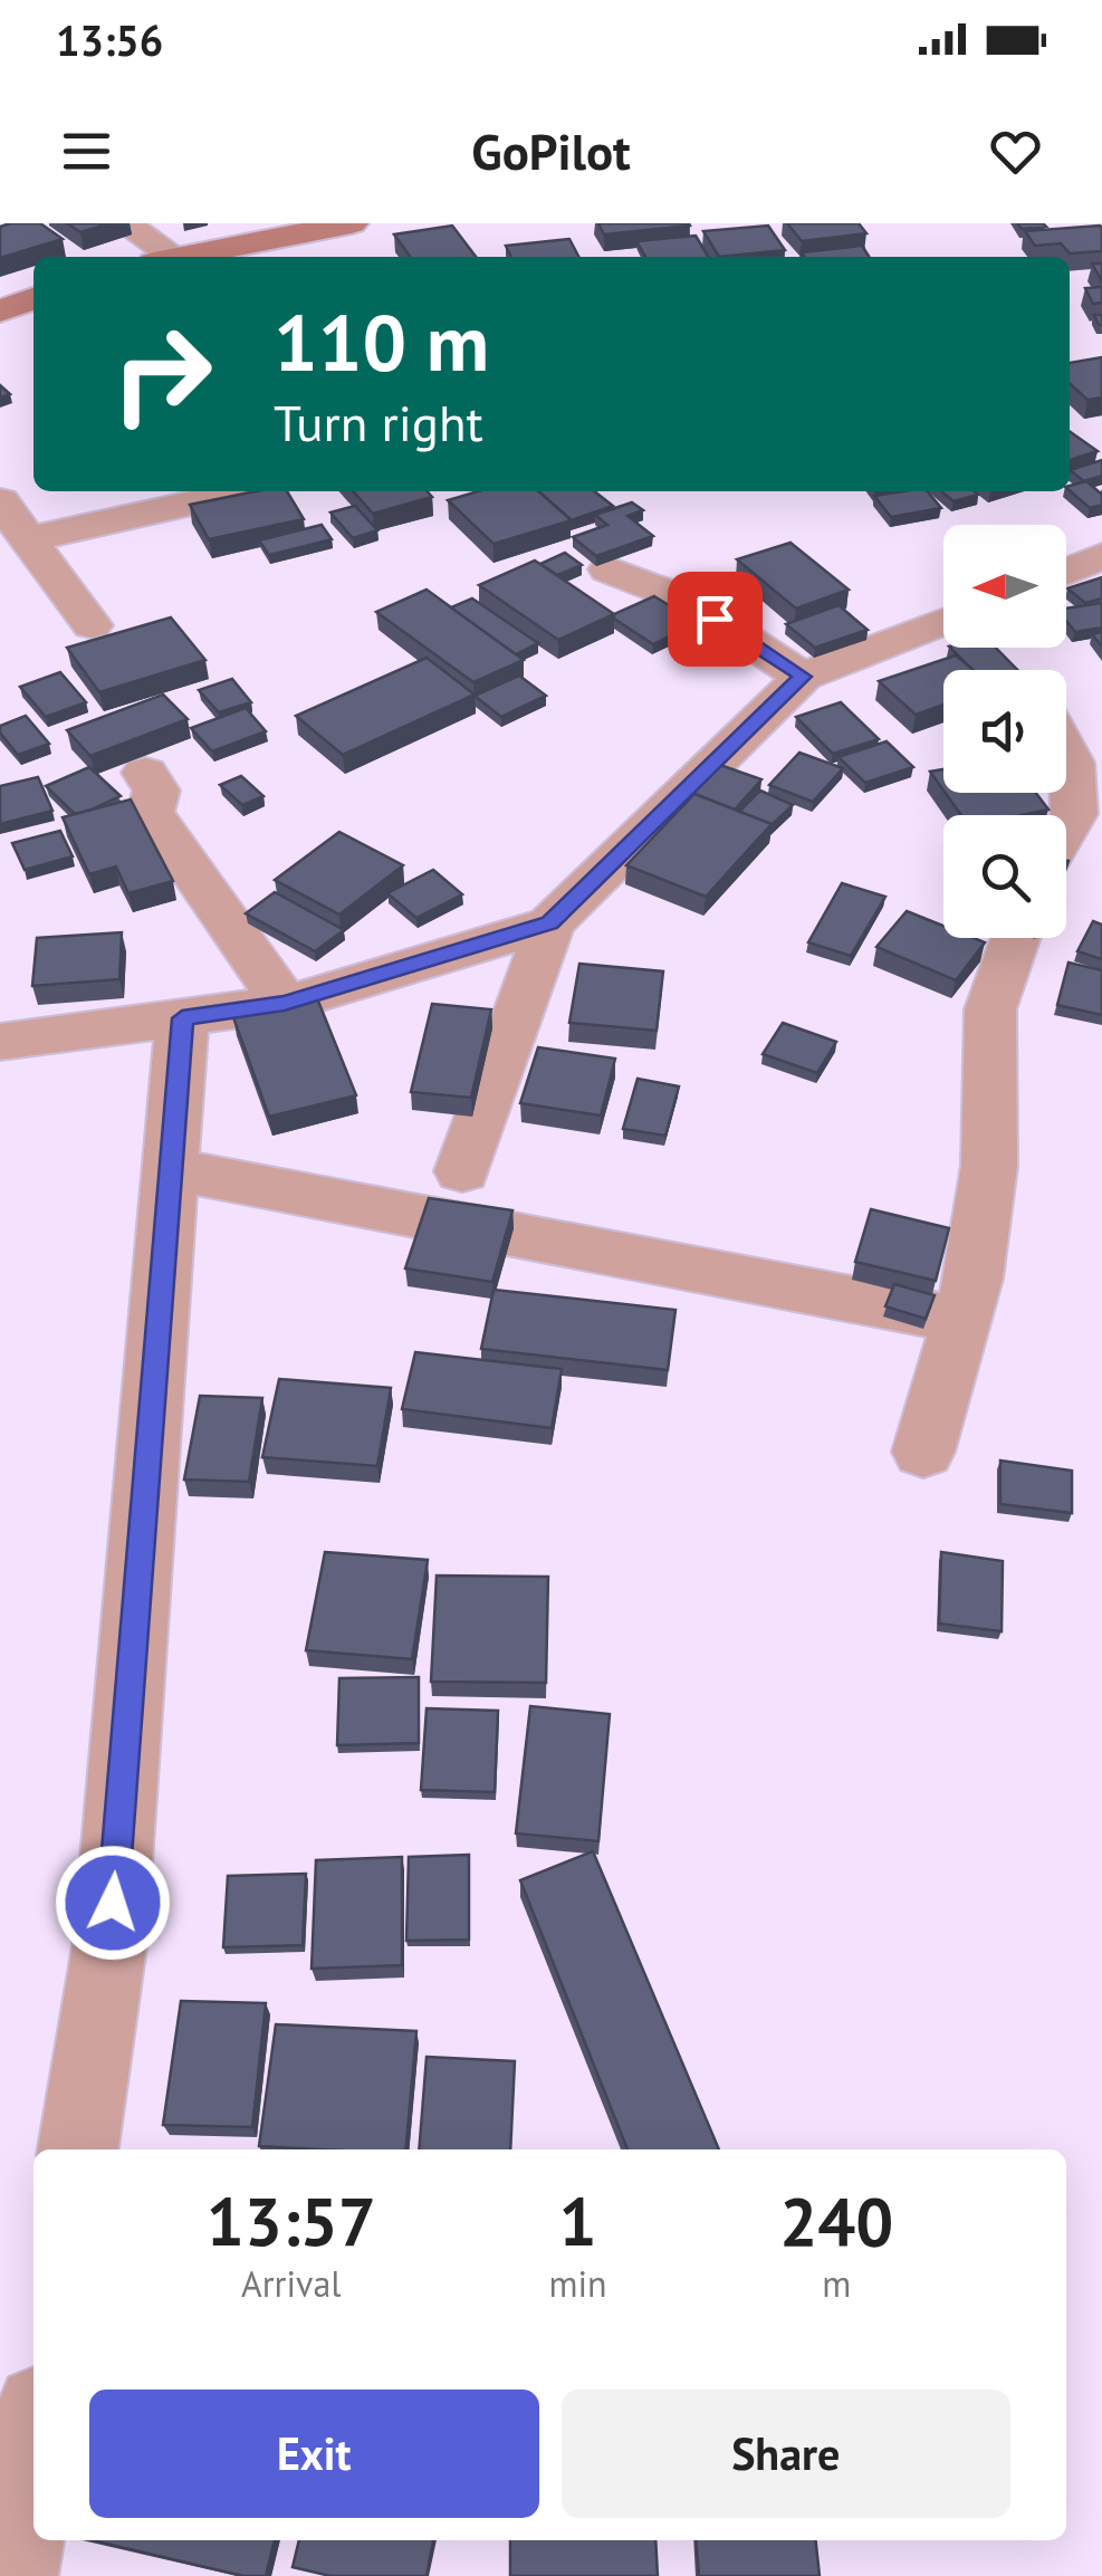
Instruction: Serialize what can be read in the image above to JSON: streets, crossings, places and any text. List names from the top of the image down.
{
  "north": "left",
  "page": {
    "status": "13:56",
    "header": "GoPilot",
    "turn": ["110 m", "Turn right"],
    "eta": [
      "13:57",
      "Arrival",
      "1",
      "min",
      "240",
      "m"
    ],
    "buttons": ["Exit", "Share"]
  }
}
